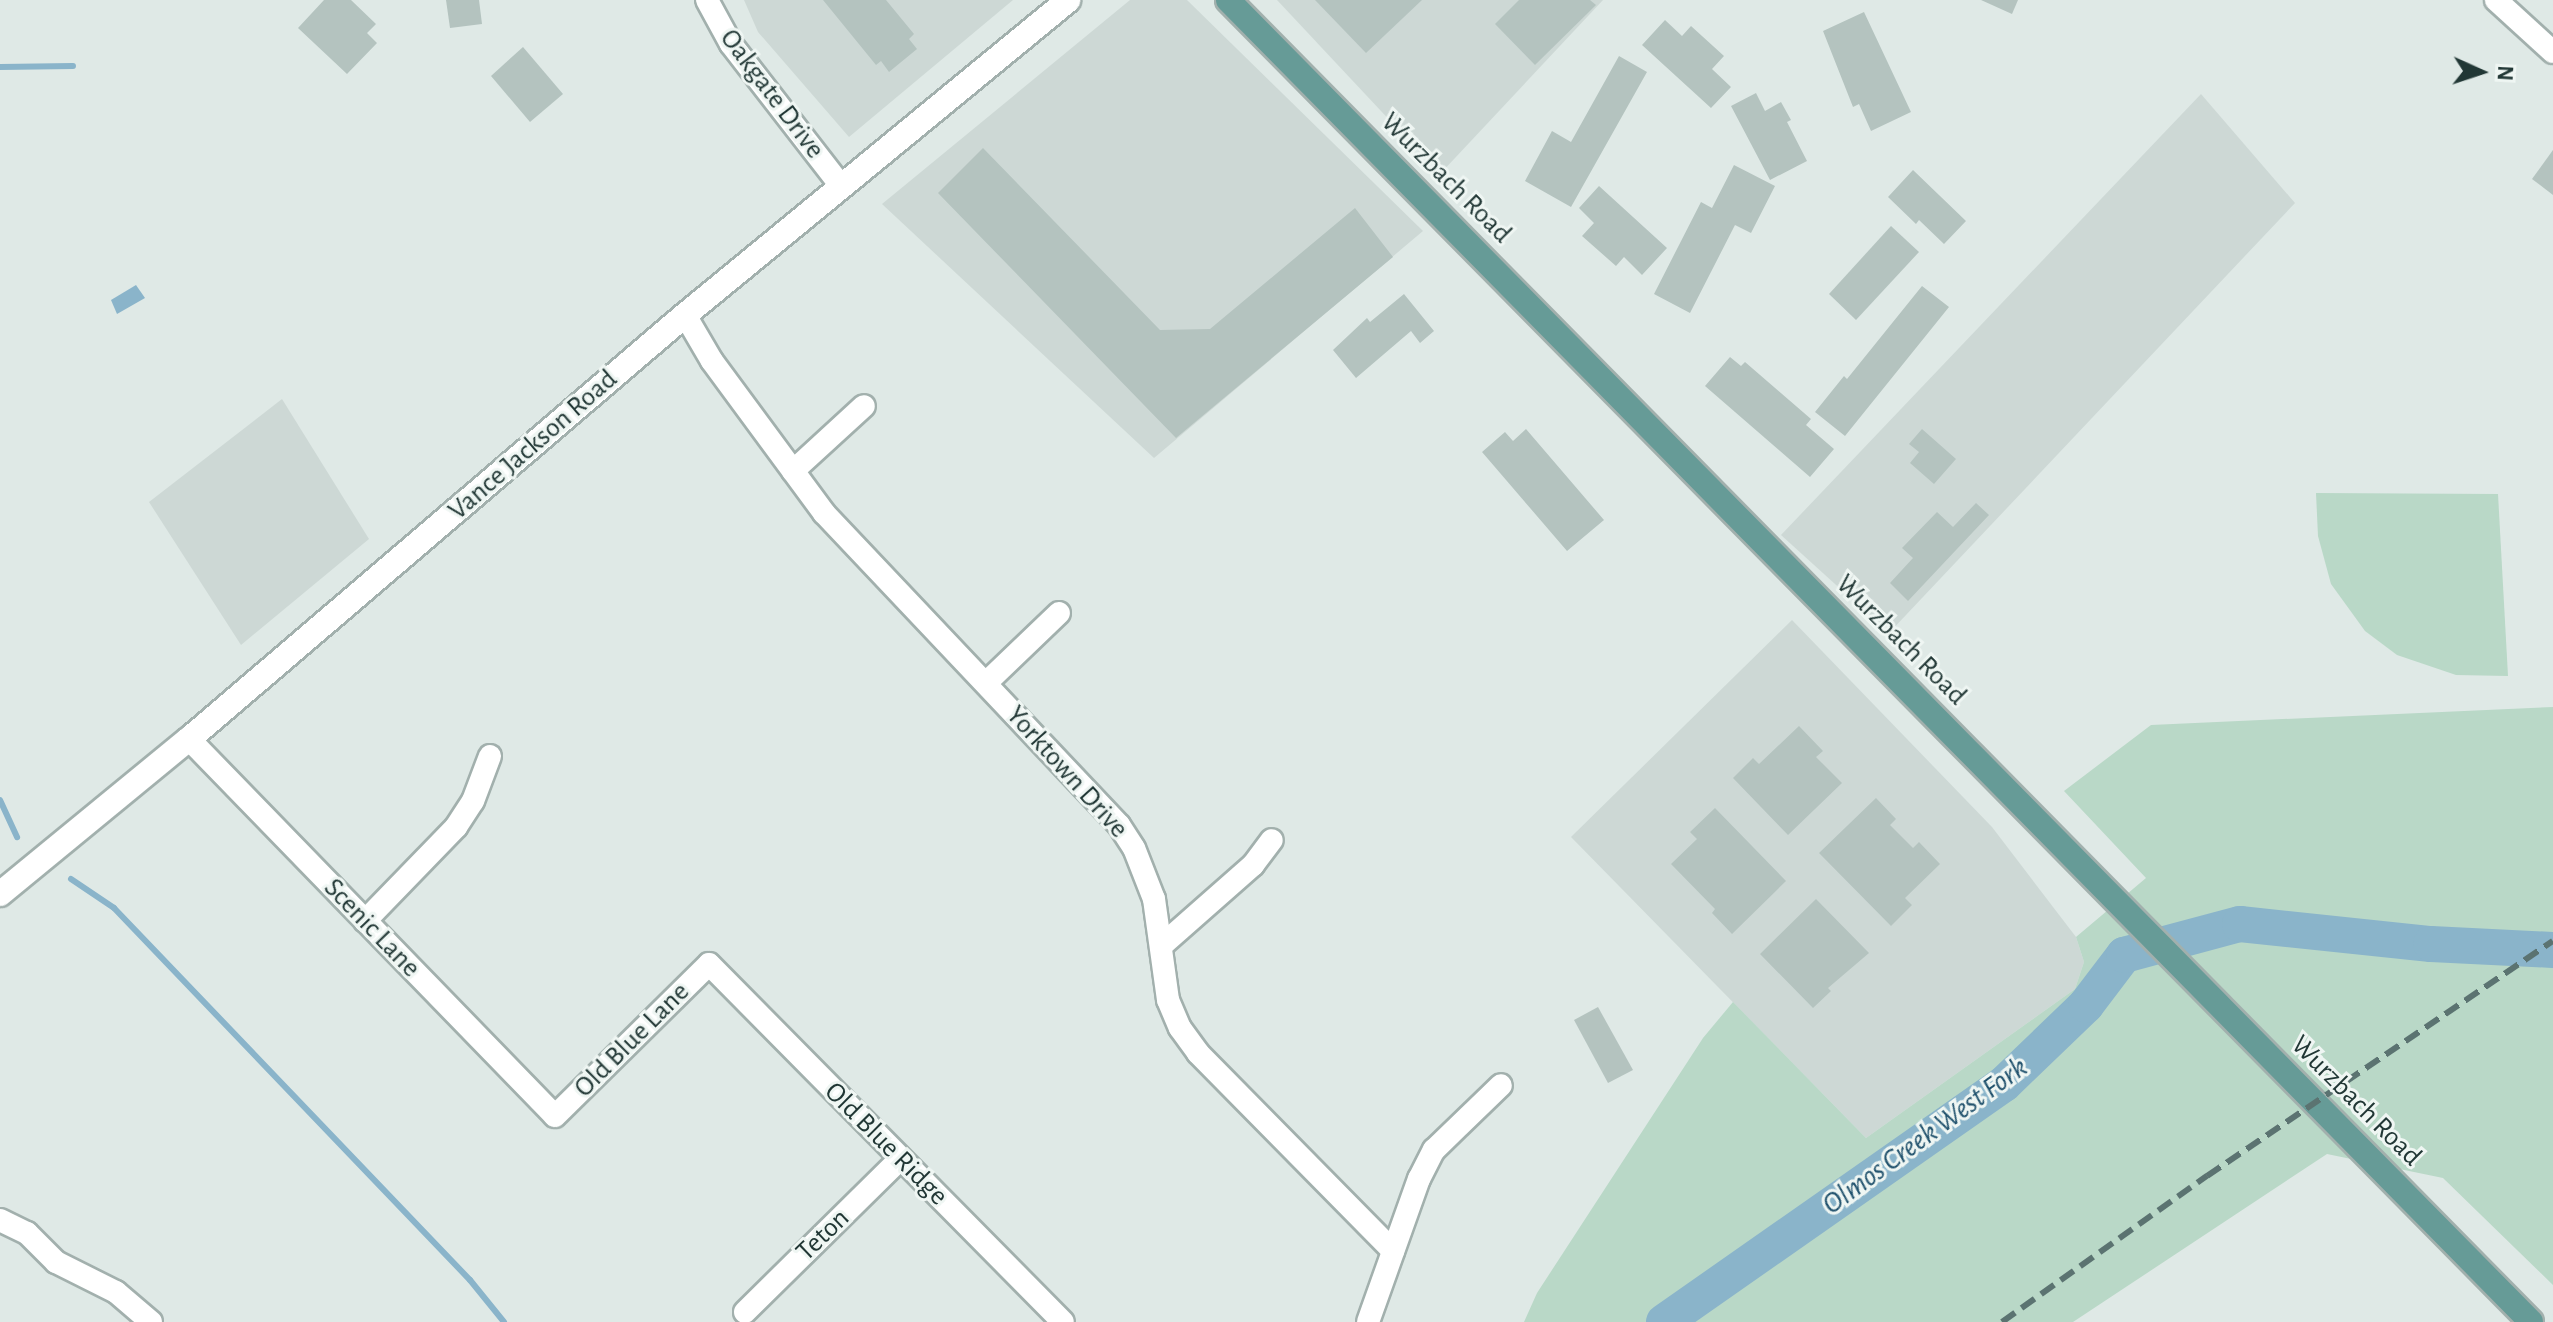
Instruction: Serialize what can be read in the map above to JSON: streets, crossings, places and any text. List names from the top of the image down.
{
  "streets": {
    "main road": ["Wurzbach Road", "Vance Jackson Road"],
    "street": [
      "Oakgate Drive",
      "Yorktown Drive",
      "Scenic Lane",
      "Old Blue Lane",
      "Old Blue Ridge",
      "Teton"
    ]
  },
  "crossings": [
    ["Oakgate Drive", "Vance Jackson Road"],
    ["Vance Jackson Road", "Yorktown Drive"],
    ["Vance Jackson Road", "Scenic Lane"],
    ["Scenic Lane", "Old Blue Lane"],
    ["Old Blue Lane", "Old Blue Ridge"],
    ["Old Blue Ridge", "Teton"]
  ],
  "water": ["Olmos Creek West Fork"],
  "north": "right"
}
